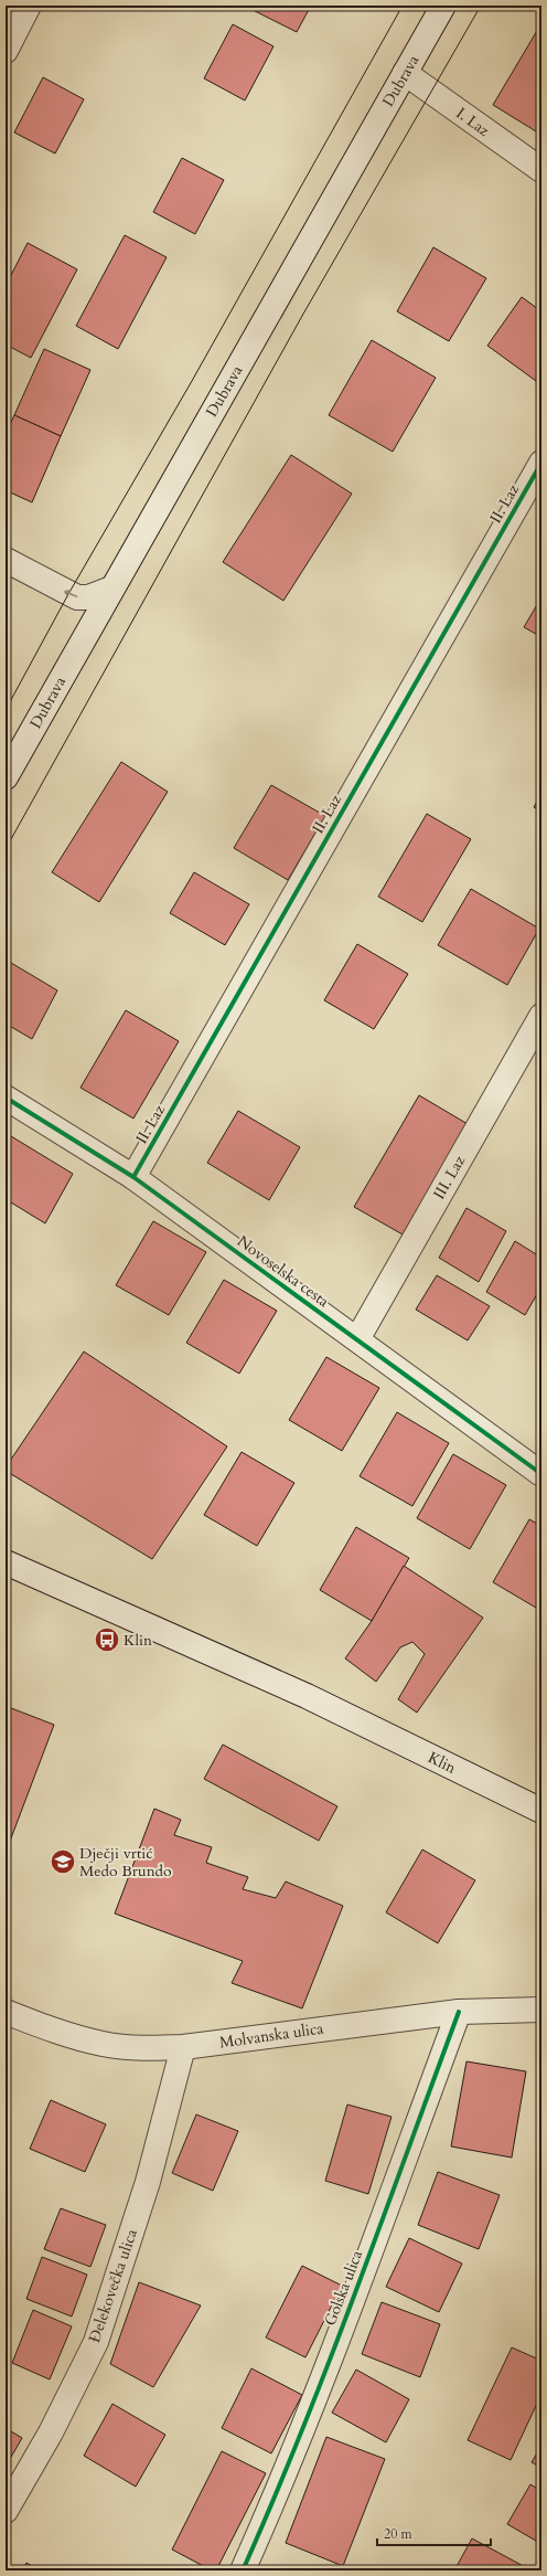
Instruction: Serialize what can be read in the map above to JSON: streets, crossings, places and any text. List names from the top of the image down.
{
  "streets": {
    "street": [
      "Dubrava",
      "I. Laz",
      "II. Laz",
      "III. Laz",
      "Novoselska cesta",
      "Klin",
      "Molvanska ulica",
      "Đelekovečka ulica",
      "Golska ulica"
    ]
  },
  "crossings": [
    ["Dubrava", "I. Laz"],
    ["II. Laz", "Novoselska cesta"],
    ["III. Laz", "Novoselska cesta"],
    ["Molvanska ulica", "Đelekovečka ulica"],
    ["Molvanska ulica", "Golska ulica"]
  ],
  "places": {
    "bus stop": ["Klin"],
    "school or university": ["Dječji vrtić Medo Brundo"]
  },
  "scale_bar": "20 m"
}
